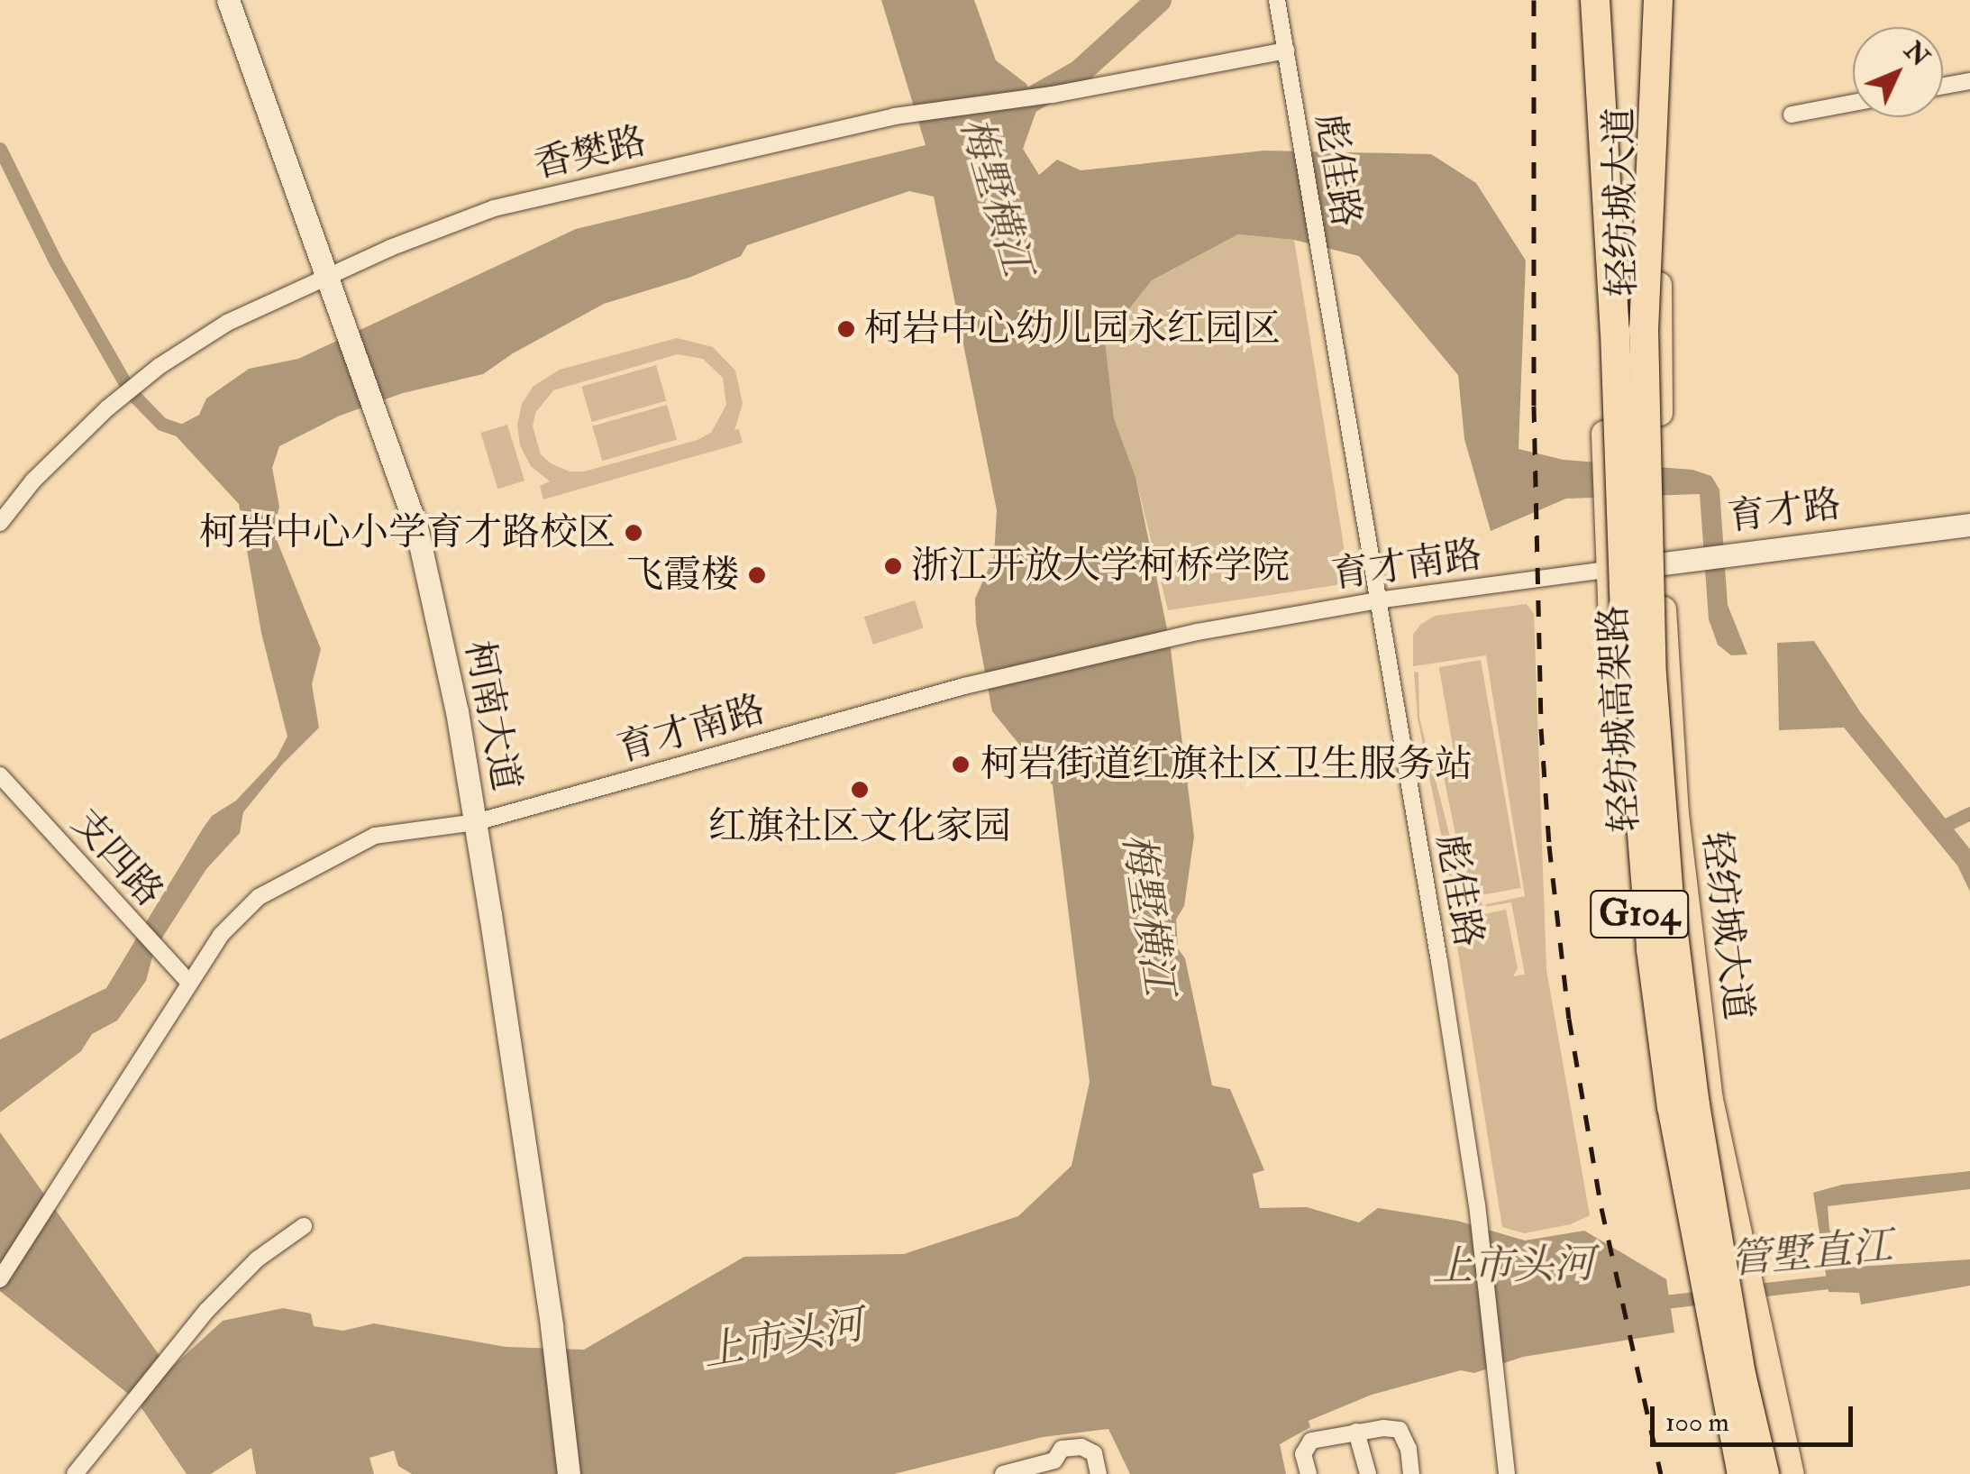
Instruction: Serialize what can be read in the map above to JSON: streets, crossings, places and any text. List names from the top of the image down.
{
  "streets": {
    "highway": ["轻纺城高架路"],
    "main road": [
      "轻纺城大道",
      "育才路",
      "柯南大道",
      "G104"
    ],
    "street": [
      "香樊路",
      "彪佳路",
      "育才南路",
      "支四路"
    ]
  },
  "crossings": [
    ["香樊路", "彪佳路"],
    ["香樊路", "柯南大道"],
    ["彪佳路", "育才南路"],
    ["轻纺城大道", "育才路"],
    ["轻纺城大道", "育才南路"],
    ["育才路", "育才南路"],
    ["育才南路", "柯南大道"],
    ["育才南路", "支四路"]
  ],
  "water": ["梅墅横江", "管墅直江", "上市头河"],
  "places": [
    "柯岩中心幼儿园永红园区",
    "柯岩中心小学育才路校区",
    "浙江开放大学柯桥学院",
    "飞霞楼",
    "柯岩街道红旗社区卫生服务站",
    "红旗社区文化家园"
  ],
  "scale_bar": "100 m",
  "north": "top right"
}
